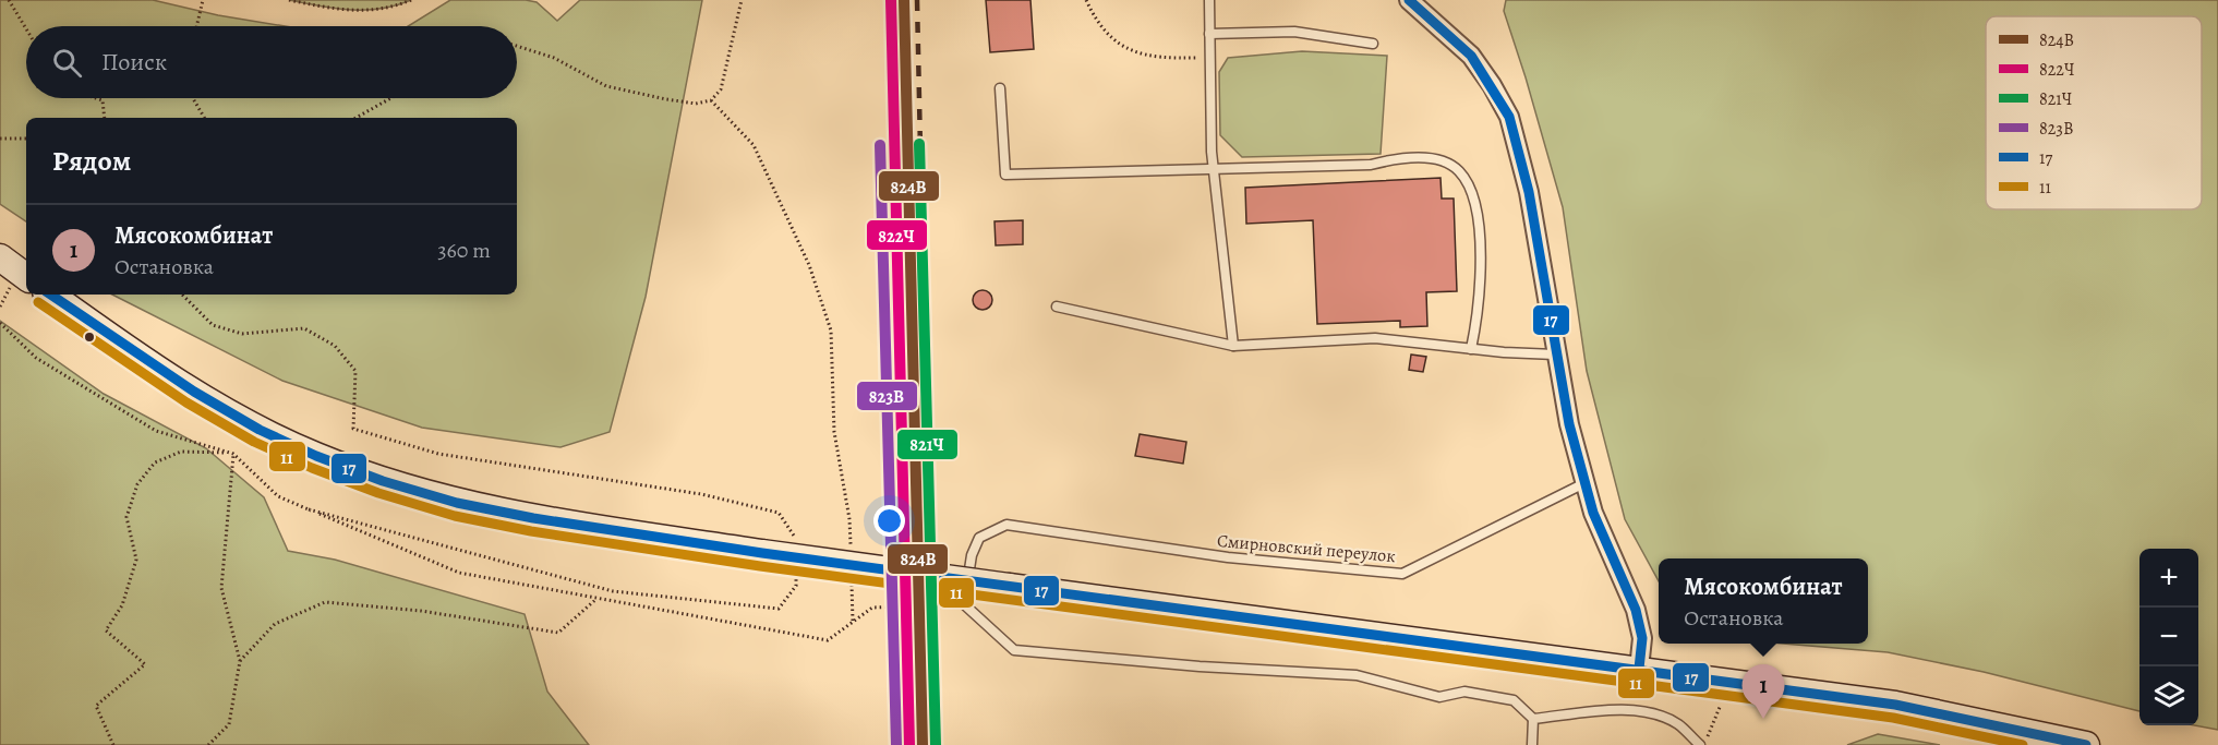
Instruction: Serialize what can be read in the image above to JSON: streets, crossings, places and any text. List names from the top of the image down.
{
  "streets": {
    "lane": ["Смирновский переулок"]
  },
  "lines": [
    "transit line 824В",
    "transit line 822Ч",
    "transit line 17",
    "transit line 821Ч",
    "transit line 823В",
    "transit line 11"
  ],
  "legend": [
    "824В",
    "822Ч",
    "821Ч",
    "823В",
    "17",
    "11"
  ],
  "page": {
    "search": "Поиск",
    "heading": "Рядом",
    "list": [
      {
        "mark": "1",
        "name": "Мясокомбинат",
        "note": "Остановка",
        "value": "360 m"
      }
    ],
    "map_buttons": ["+", "−"],
    "popup": ["Мясокомбинат", "Остановка"],
    "pins": "1"
  }
}
